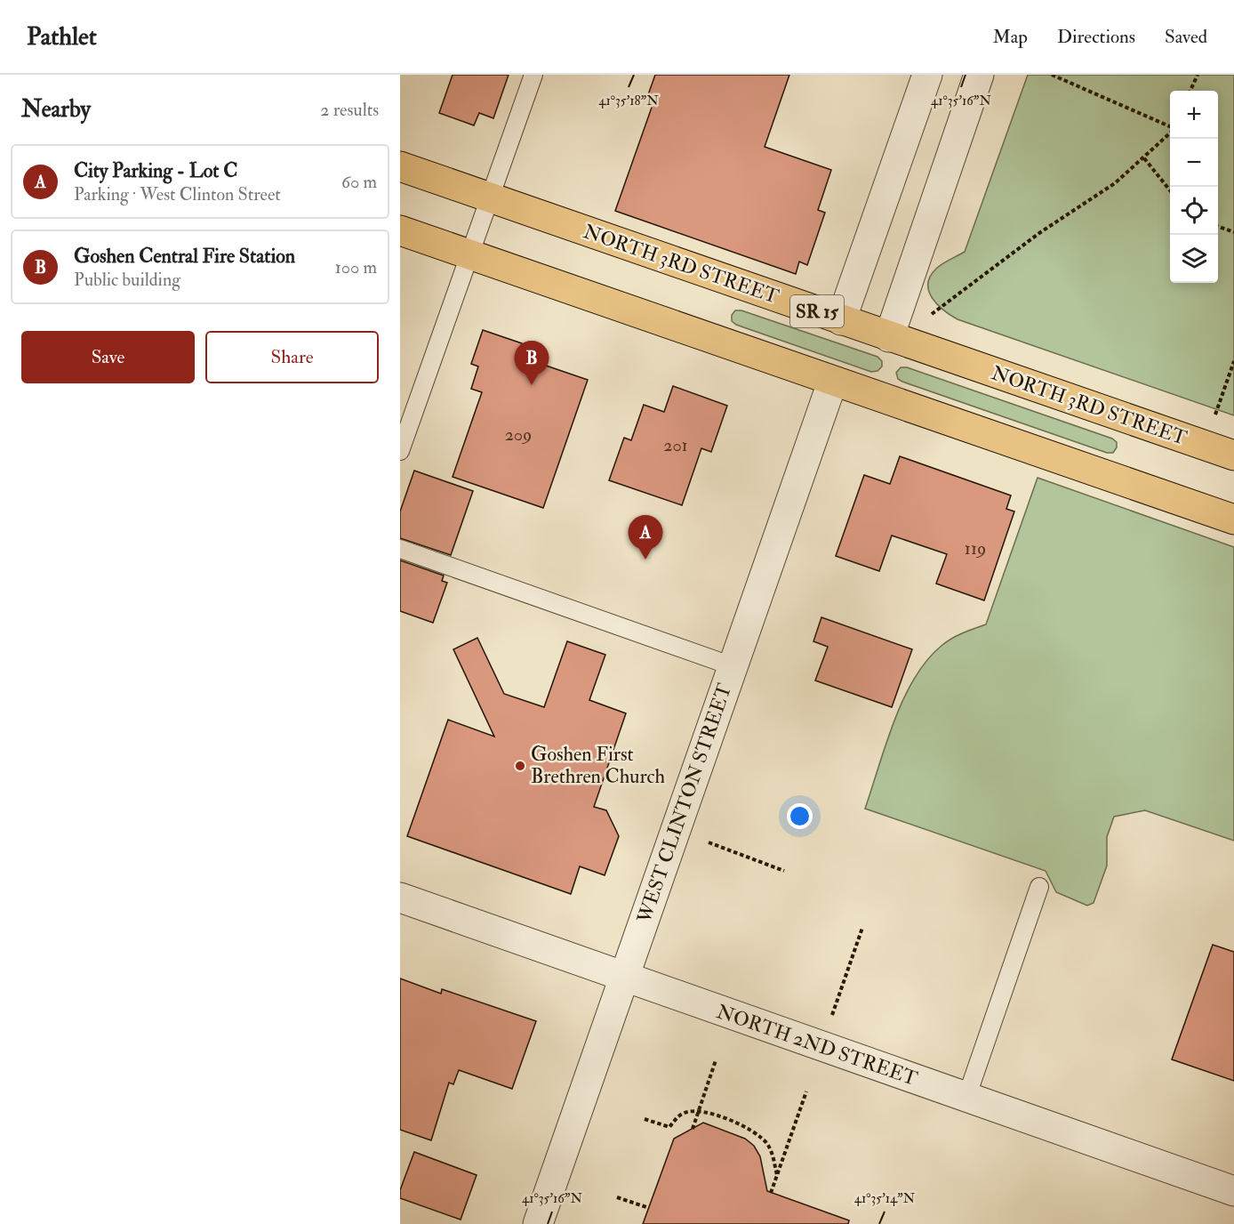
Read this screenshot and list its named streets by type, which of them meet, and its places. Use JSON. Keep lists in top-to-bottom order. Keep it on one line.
{"streets":{"main road":["NORTH 3RD STREET","SR 15"],"street":["WEST CLINTON STREET","NORTH 2ND STREET"]},"crossings":[["WEST CLINTON STREET","NORTH 2ND STREET"]],"places":["Goshen First Brethren Church"],"house_numbers":["209","201","119"],"page":{"header":"Pathlet","nav":["Map","Directions","Saved"],"heading":["Nearby","2 results"],"map_buttons":["+","−"],"list":[{"mark":"A","name":"City Parking - Lot C","note":"Parking · West Clinton Street","value":"60 m"},{"mark":"B","name":"Goshen Central Fire Station","note":"Public building","value":"100 m"}],"buttons":["Save","Share"],"pins":["B","A"]},"coordinates":["41°35'18\"N","41°35'16\"N","41°35'14\"N"]}
